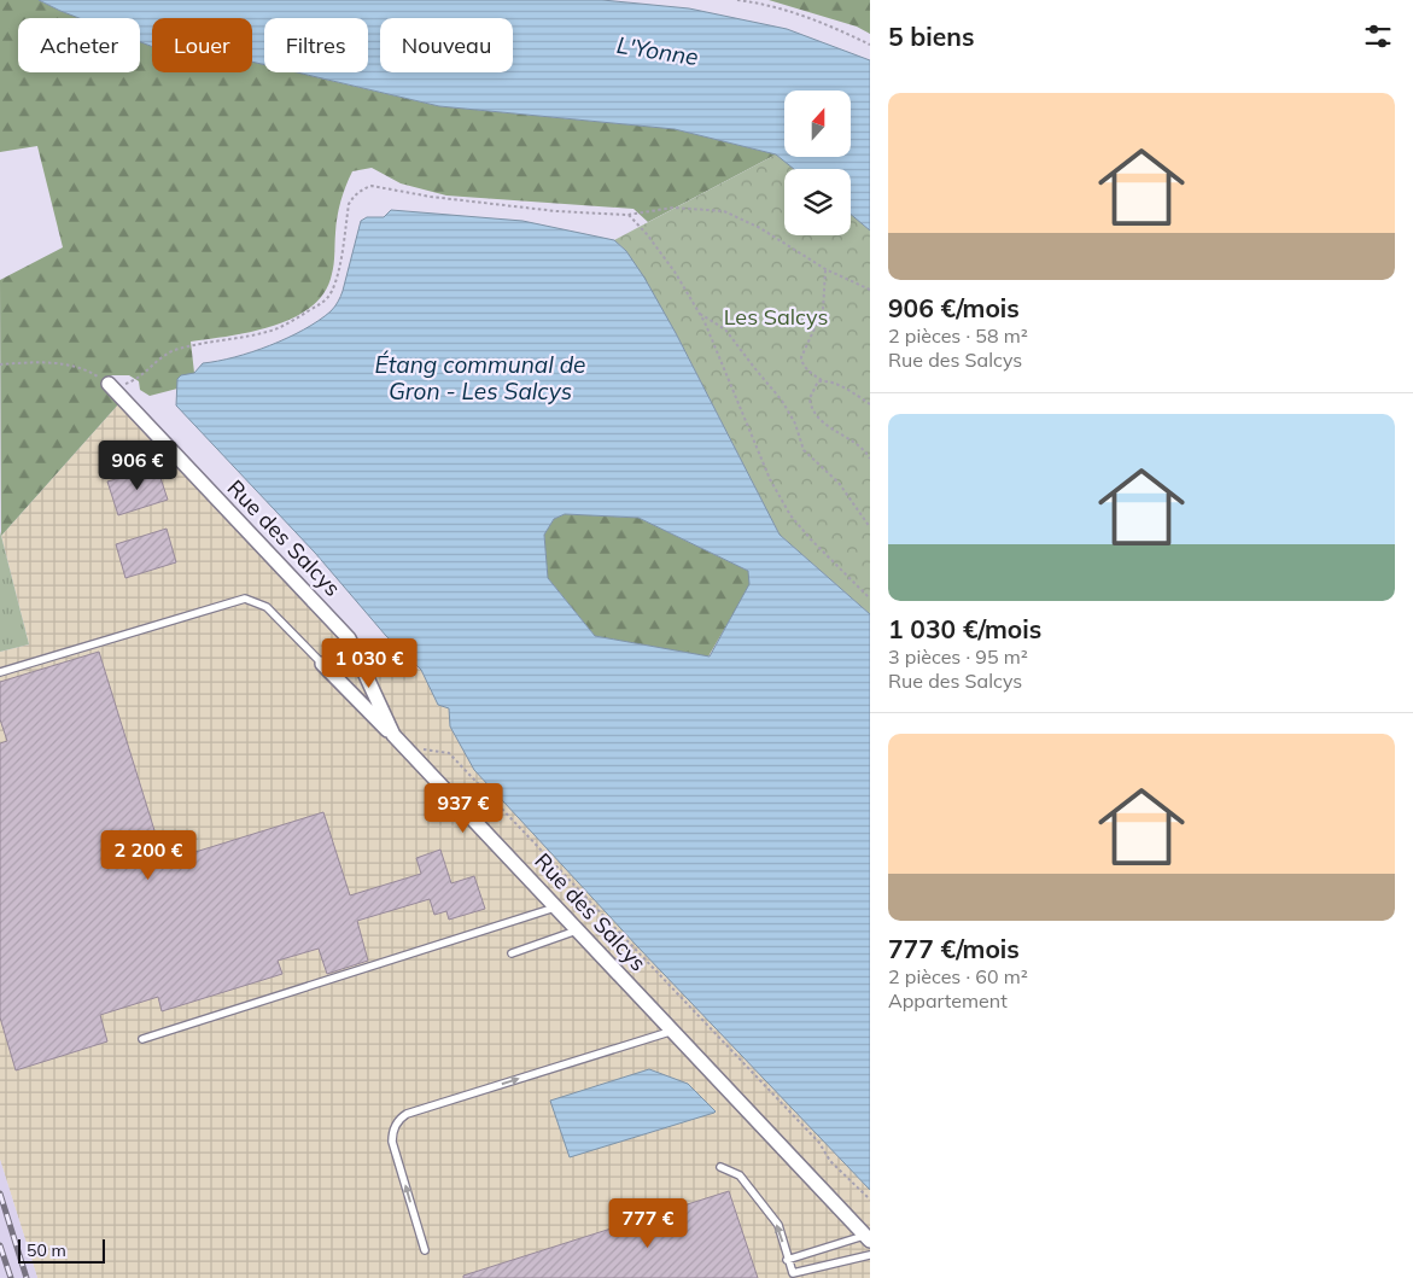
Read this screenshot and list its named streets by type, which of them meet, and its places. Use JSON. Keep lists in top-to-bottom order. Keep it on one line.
{"streets":{"street":["Rue des Salcys"]},"water":["L'Yonne","Étang communal de Gron - Les Salcys"],"parks":["Les Salcys"],"scale_bar":"50 m","north":"top","page":{"heading":"5 biens","chip":["Acheter","Louer","Filtres","Nouveau"],"list":[{"name":"906 €/mois","note":"2 pièces · 58 m² · Rue des Salcys"},{"name":"1 030 €/mois","note":"3 pièces · 95 m² · Rue des Salcys"},{"name":"777 €/mois","note":"2 pièces · 60 m² · Appartement"}],"price":["906 €","1 030 €","937 €","2 200 €","777 €"],"scale":"50 m"}}
